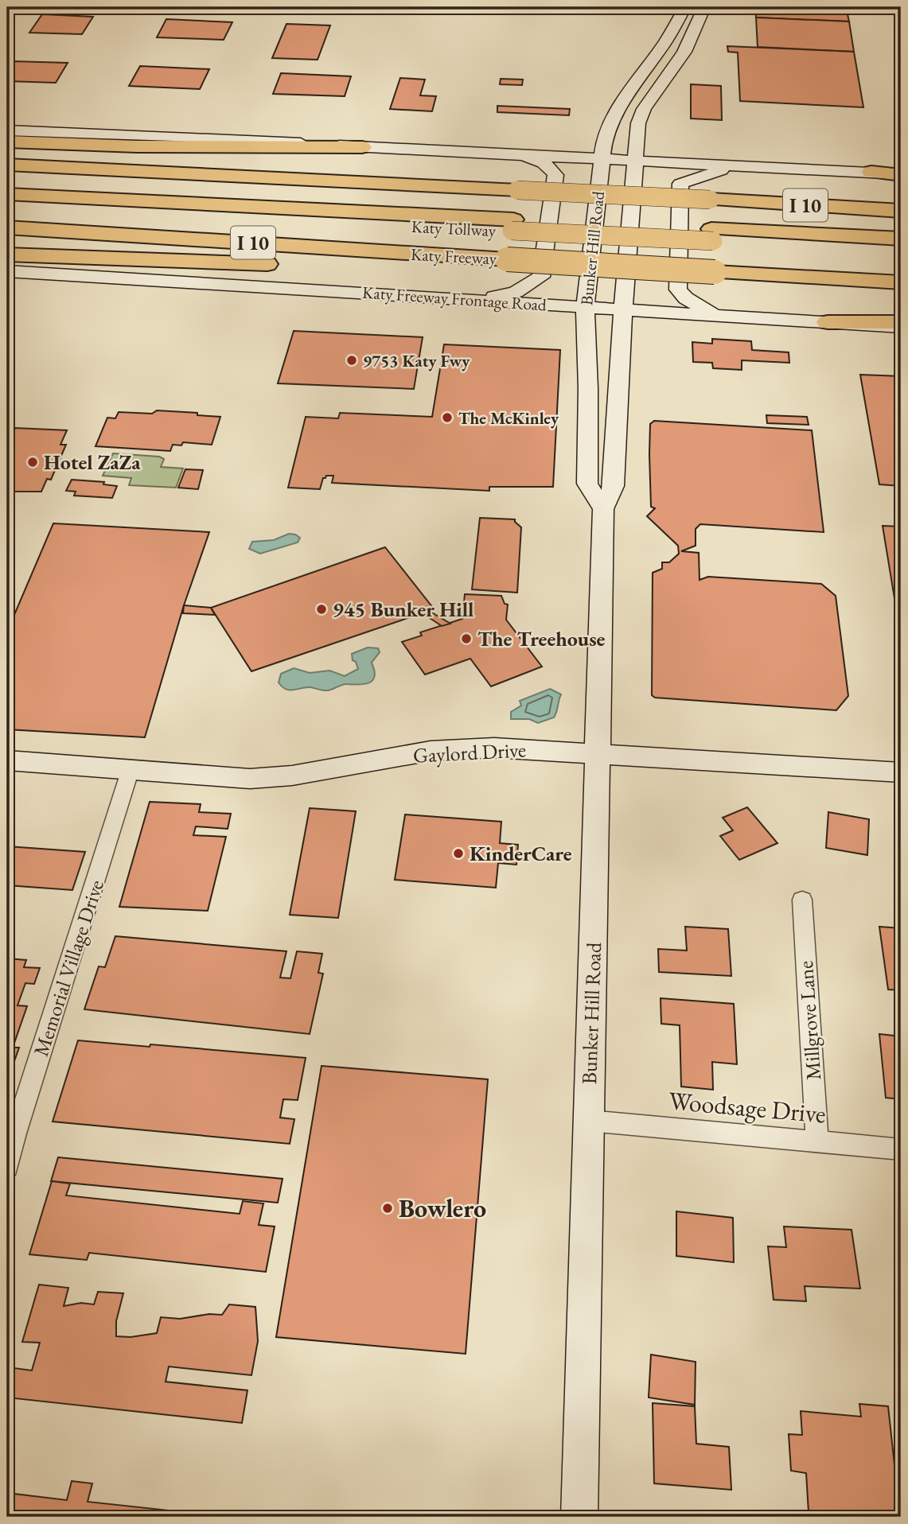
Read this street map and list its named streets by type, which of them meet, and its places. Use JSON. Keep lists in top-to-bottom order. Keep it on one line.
{"streets":{"highway":["I 10","Katy Tollway","Katy Freeway"],"street":["Bunker Hill Road","Katy Freeway Frontage Road","Gaylord Drive","Memorial Village Drive","Millgrove Lane","Woodsage Drive"]},"crossings":[["Bunker Hill Road","Katy Freeway Frontage Road"],["Bunker Hill Road","Gaylord Drive"],["Bunker Hill Road","Woodsage Drive"],["Gaylord Drive","Memorial Village Drive"],["Millgrove Lane","Woodsage Drive"]],"places":["9753 Katy Fwy","The McKinley","Hotel ZaZa","945 Bunker Hill","The Treehouse","KinderCare","Bowlero"]}
